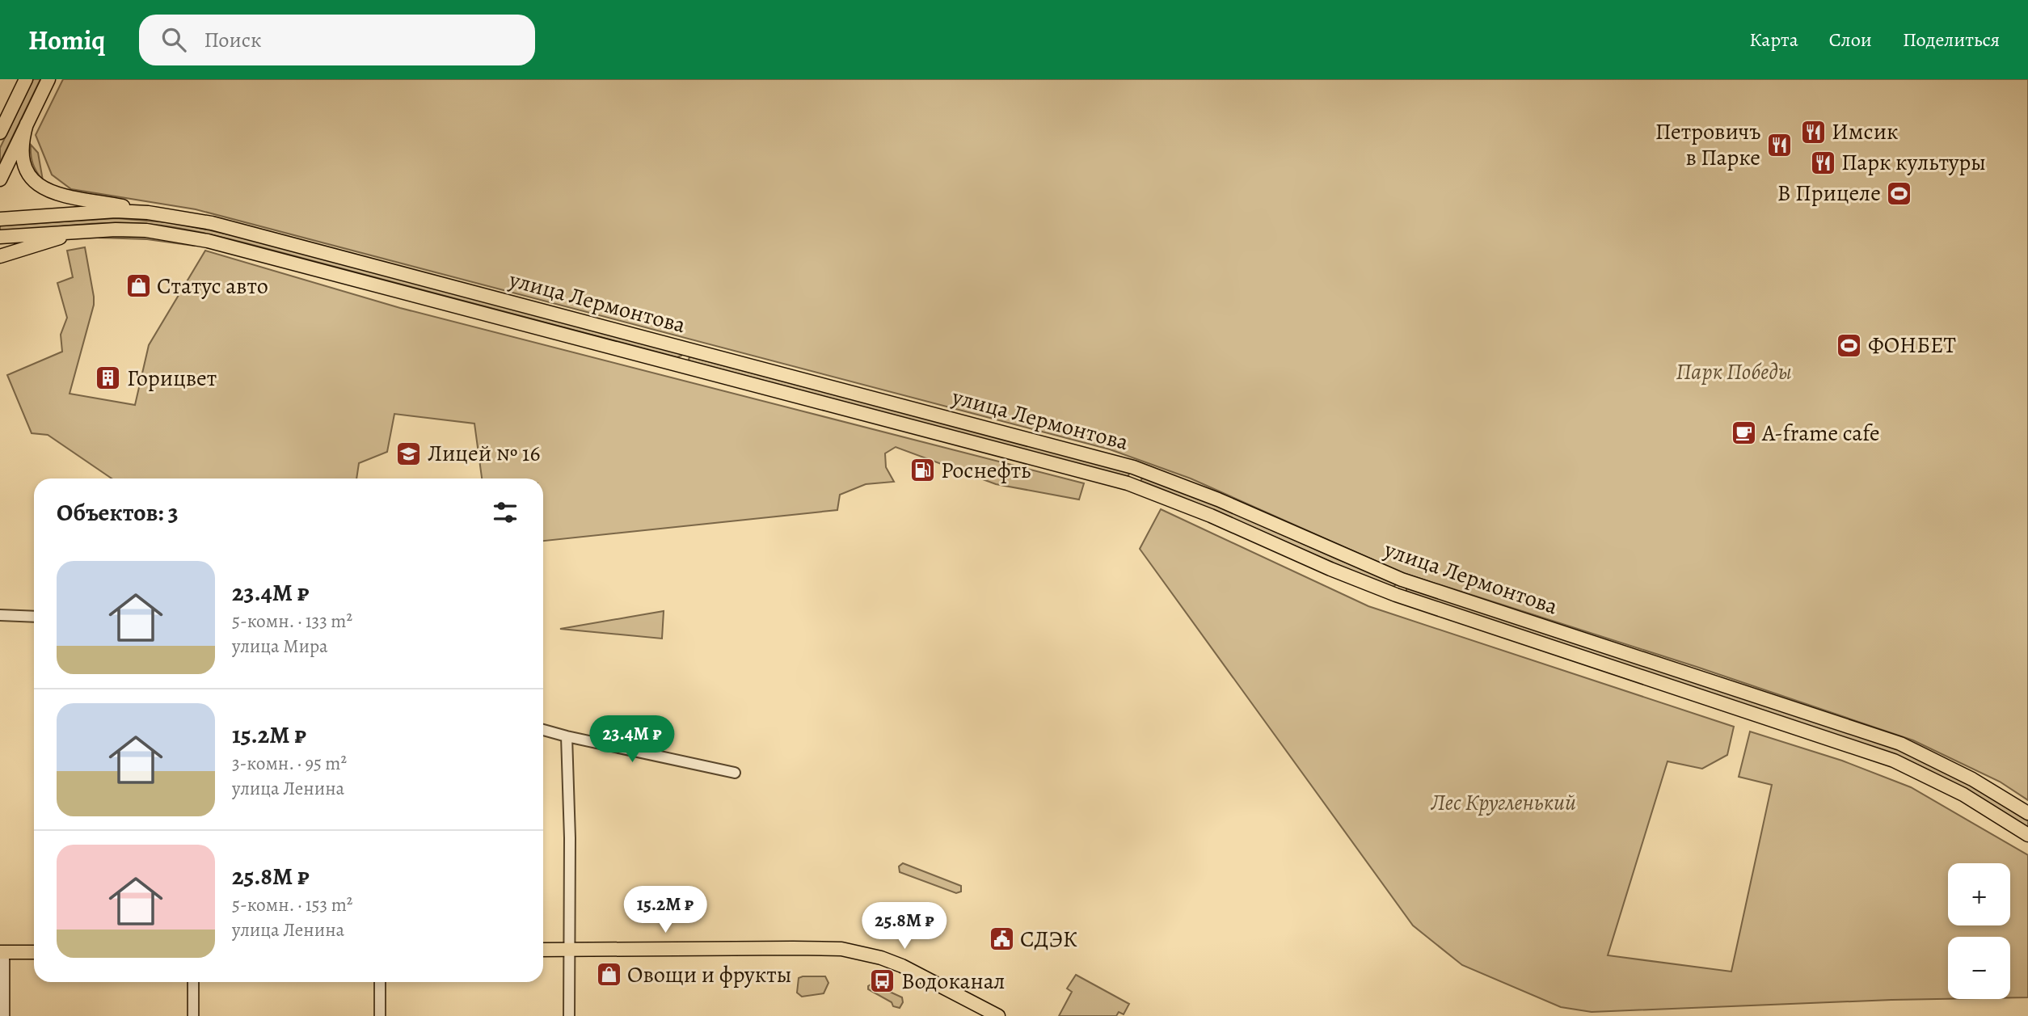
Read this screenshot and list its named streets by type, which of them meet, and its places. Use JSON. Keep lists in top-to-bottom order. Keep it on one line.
{"streets":{"main road":["улица Лермонтова"]},"parks":["Парк Победы","Лес Кругленький"],"places":{"restaurant":["Имсик","Петровичъ в Парке","Парк культуры"],"sports":["В Прицеле","ФОНБЕТ"],"shop":["Статус авто","Овощи и фрукты"],"building":["Горицвет"],"cafe":["A-frame cafe"],"school or university":["Лицей № 16"],"fuel station":["Роснефть"],"public building":["СДЭК"],"bus stop":["Водоканал"]},"page":{"header":"Homiq","search":"Поиск","nav":["Карта","Слои","Поделиться"],"heading":"Объектов: 3","list":[{"name":"23.4M ₽","note":"5-комн. · 133 m² · улица Мира"},{"name":"15.2M ₽","note":"3-комн. · 95 m² · улица Ленина"},{"name":"25.8M ₽","note":"5-комн. · 153 m² · улица Ленина"}],"price":["23.4M ₽","15.2M ₽","25.8M ₽"],"map_buttons":["+","−"]}}
